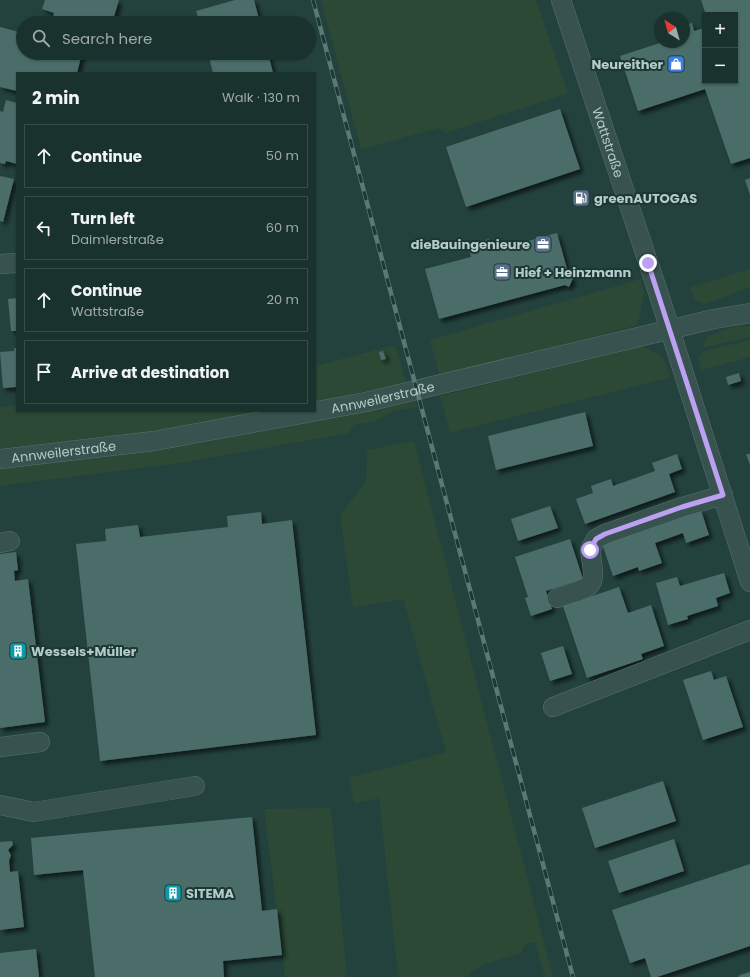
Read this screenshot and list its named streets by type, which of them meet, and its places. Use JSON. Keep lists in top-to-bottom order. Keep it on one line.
{"streets":{"street":["Wattstraße","Annweilerstraße"]},"crossings":[["Wattstraße","Annweilerstraße"]],"places":{"shop":["Neureither"],"fuel station":["greenAUTOGAS"],"office":["dieBauingenieure","Hief + Heinzmann"],"building":["Wessels+Müller","SITEMA"]},"north":"top left","page":{"map_buttons":["+","−"],"search":"Search here","heading":["2 min","Walk · 130 m"],"list":[["Continue","50 m"],["Turn left","Daimlerstraße","60 m"],["Continue","Wattstraße","20 m"],"Arrive at destination"]}}
